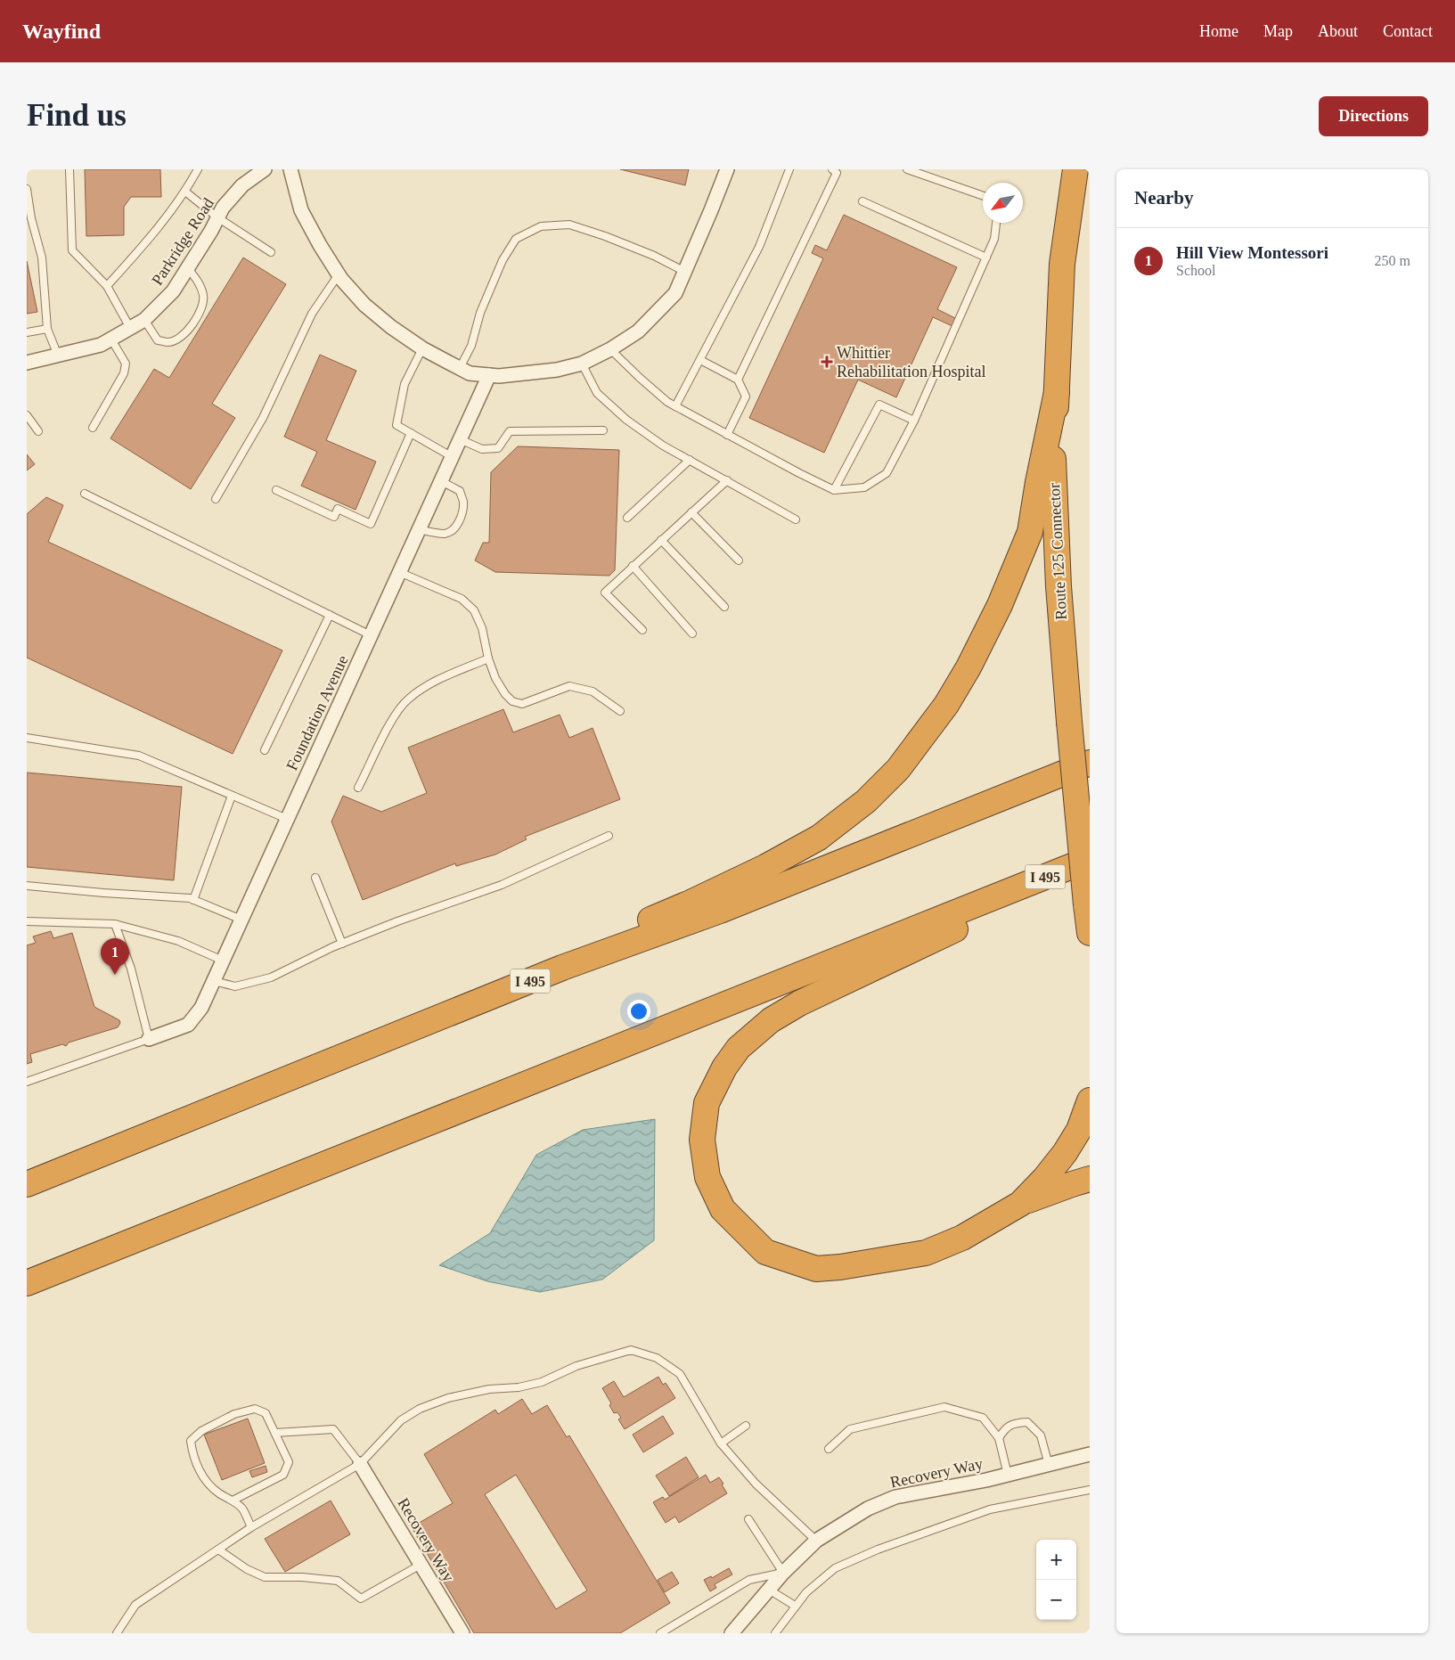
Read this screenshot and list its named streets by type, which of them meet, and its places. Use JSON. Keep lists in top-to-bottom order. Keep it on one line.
{"streets":{"highway":["Route 125 Connector","I 495"],"street":["Parkridge Road","Foundation Avenue","Recovery Way"]},"places":{"health":["Whittier Rehabilitation Hospital"]},"north":"bottom left","page":{"header":"Wayfind","nav":["Home","Map","About","Contact"],"buttons":"Directions","title":"Find us","heading":"Nearby","list":[{"mark":"1","name":"Hill View Montessori","note":"School","value":"250 m"}],"pins":"1","map_buttons":["+","−"]}}
